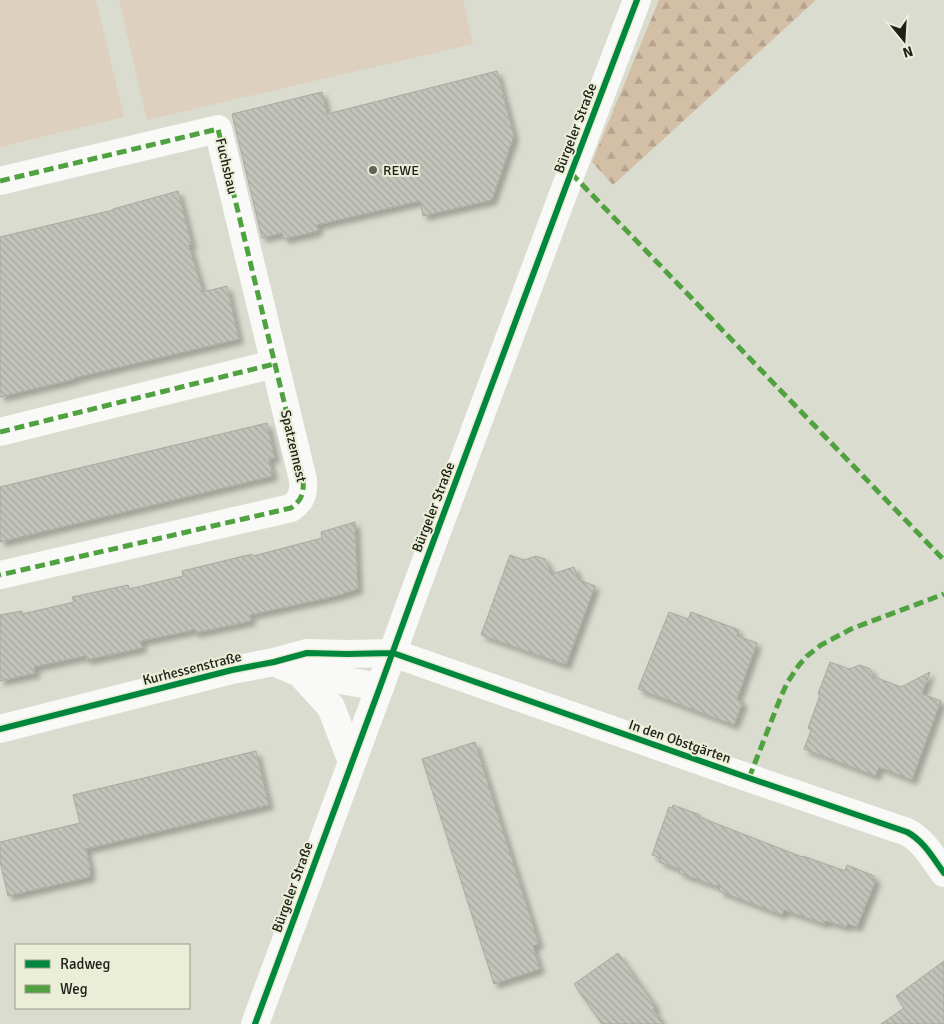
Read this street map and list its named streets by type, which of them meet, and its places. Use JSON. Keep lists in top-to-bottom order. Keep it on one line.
{"streets":{"street":["Bürgeler Straße","Fuchsbau","Spatzennest","Kurhessenstraße","In den Obstgärten"]},"crossings":[["Bürgeler Straße","Kurhessenstraße"],["Bürgeler Straße","In den Obstgärten"],["Fuchsbau","Spatzennest"],["Kurhessenstraße","In den Obstgärten"]],"places":["REWE"],"legend":["Radweg","Weg"],"north":"bottom"}
